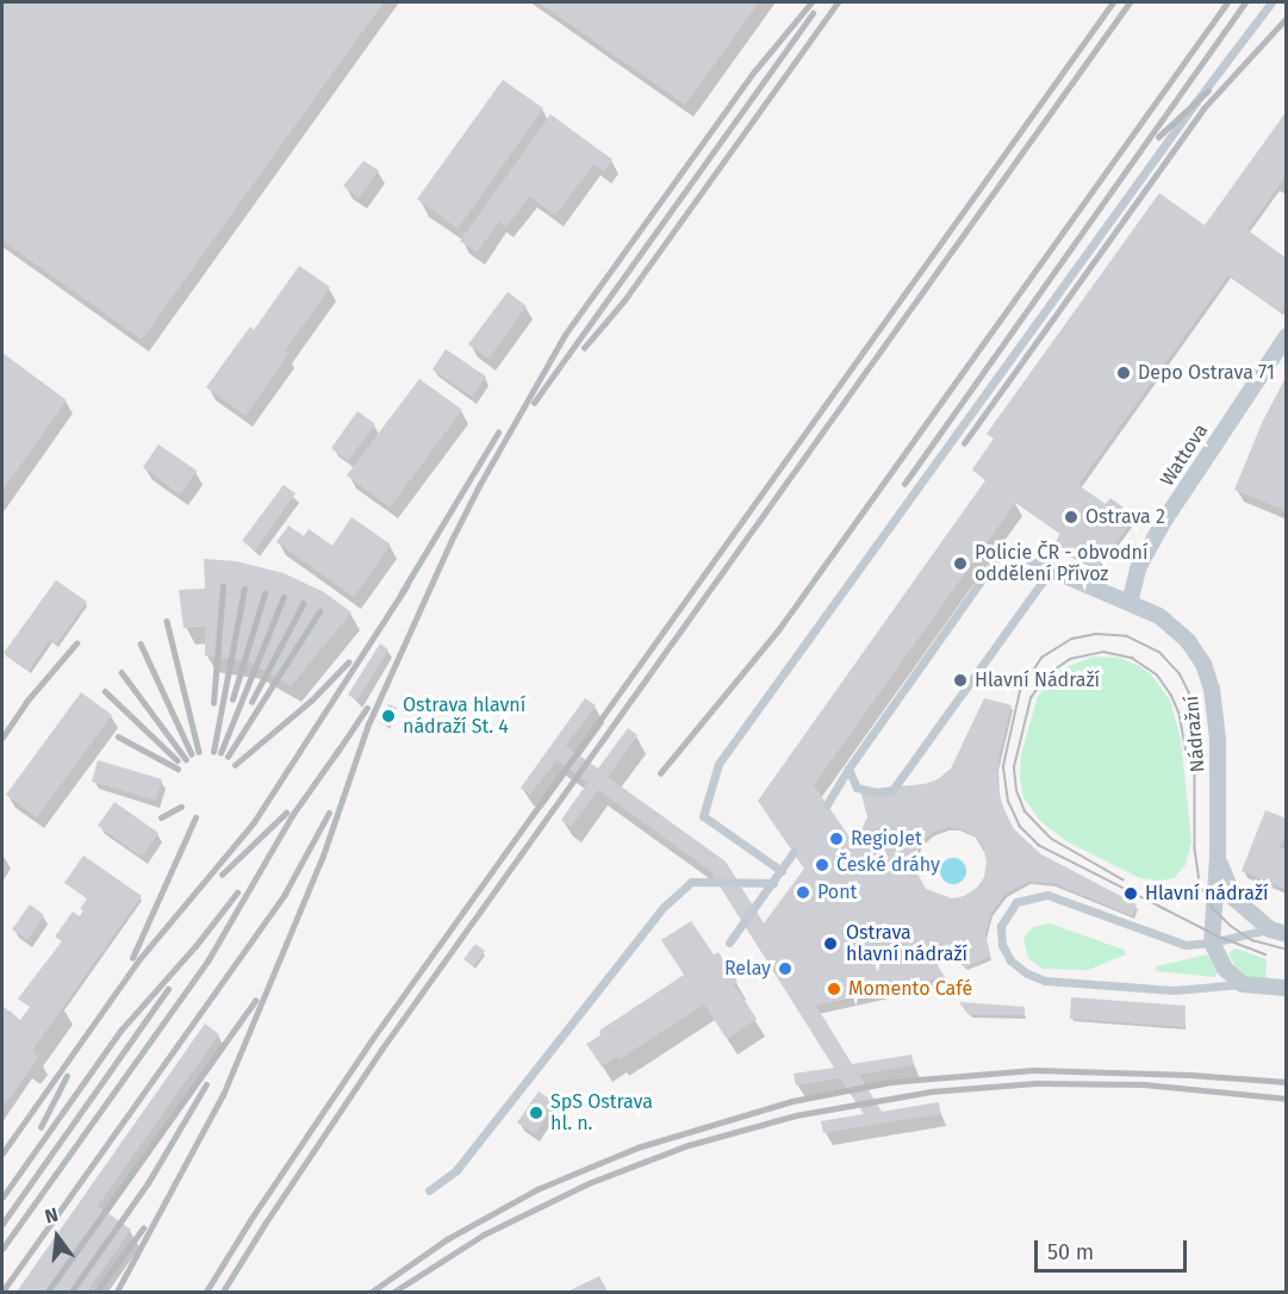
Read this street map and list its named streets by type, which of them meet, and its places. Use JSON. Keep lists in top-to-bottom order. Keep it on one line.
{"streets":{"street":["Wattova","Nádražní"]},"crossings":[["Wattova","Nádražní"]],"places":["Depo Ostrava 71","Ostrava 2","Policie ČR - obvodní oddělení Přívoz","Hlavní Nádraží","Ostrava hlavní nádraží St. 4","RegioJet","České dráhy","Pont","Hlavní nádraží","Ostrava hlavní nádraží","Relay","Momento Café","SpS Ostrava hl. n."],"scale_bar":"50 m","north":"top"}
